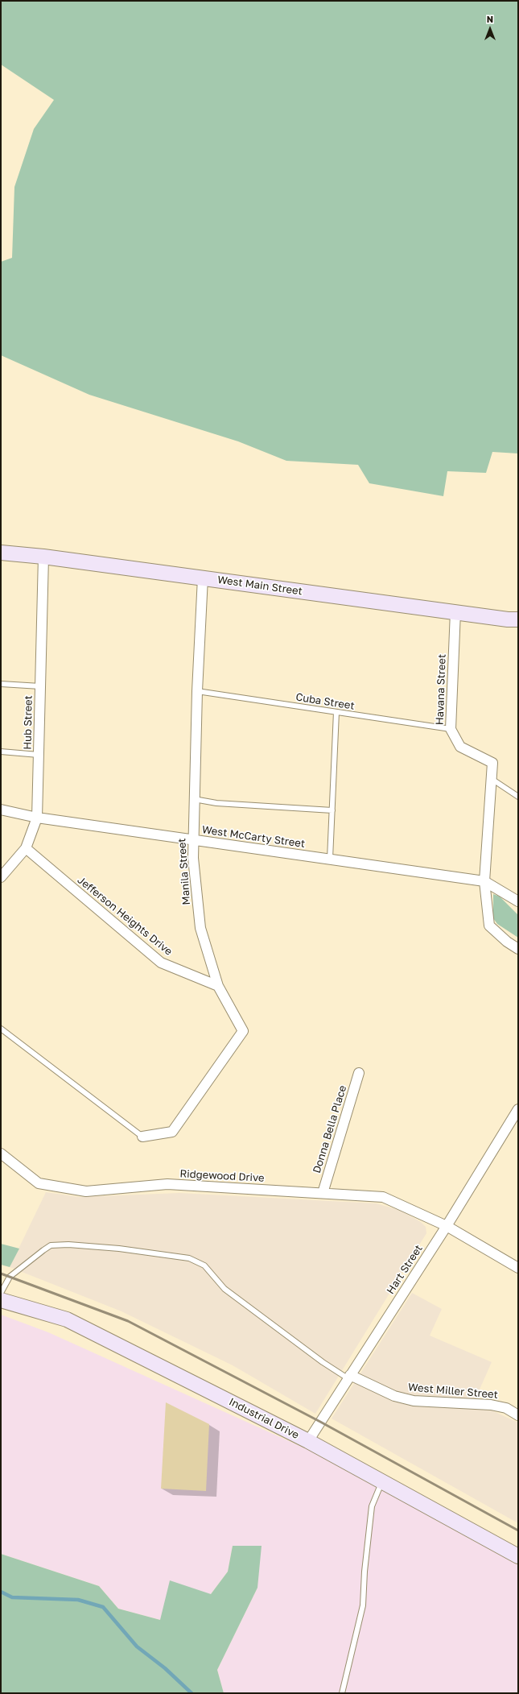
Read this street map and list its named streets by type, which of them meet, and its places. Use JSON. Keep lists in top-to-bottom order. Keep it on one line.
{"streets":{"main road":["West Main Street","Industrial Drive"],"street":["Havana Street","Hub Street","West McCarty Street","Manila Street","Jefferson Heights Drive","Donna Bella Place","Ridgewood Drive","Hart Street","West Miller Street"],"lane":["Cuba Street"]},"crossings":[["West Main Street","Havana Street"],["West Main Street","Hub Street"],["West Main Street","Manila Street"],["Havana Street","Cuba Street"],["Havana Street","West McCarty Street"],["Cuba Street","Manila Street"],["Hub Street","West McCarty Street"],["Hub Street","Jefferson Heights Drive"],["West McCarty Street","Manila Street"],["Manila Street","Jefferson Heights Drive"],["Donna Bella Place","Ridgewood Drive"],["Ridgewood Drive","Hart Street"],["Hart Street","West Miller Street"],["Hart Street","Industrial Drive"]],"north":"top"}
